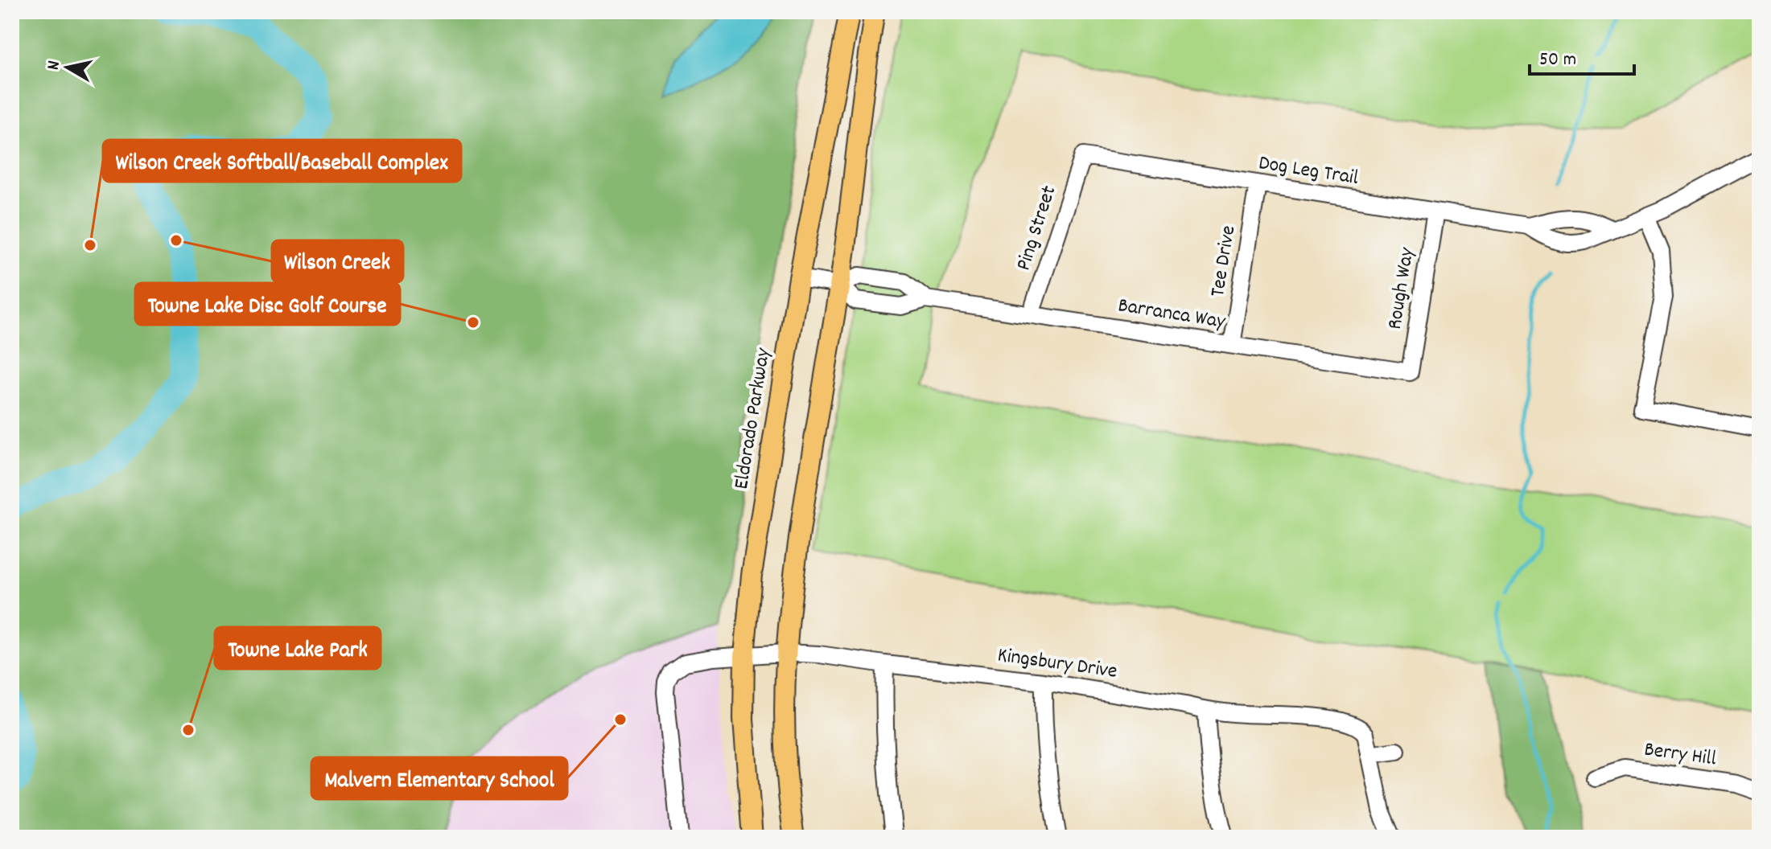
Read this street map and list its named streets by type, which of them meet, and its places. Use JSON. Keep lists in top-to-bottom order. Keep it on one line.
{"streets":{"main road":["Eldorado Parkway"],"street":["Dog Leg Trail","Ping Street","Tee Drive","Rough Way","Barranca Way","Kingsbury Drive","Berry Hill"]},"crossings":[["Dog Leg Trail","Ping Street"],["Dog Leg Trail","Tee Drive"],["Dog Leg Trail","Rough Way"],["Ping Street","Barranca Way"],["Tee Drive","Barranca Way"],["Rough Way","Barranca Way"],["Barranca Way","Eldorado Parkway"],["Eldorado Parkway","Kingsbury Drive"]],"places":["Wilson Creek","Wilson Creek Softball/Baseball Complex","Towne Lake Disc Golf Course","Malvern Elementary School","Towne Lake Park"],"scale_bar":"50 m","north":"left"}
